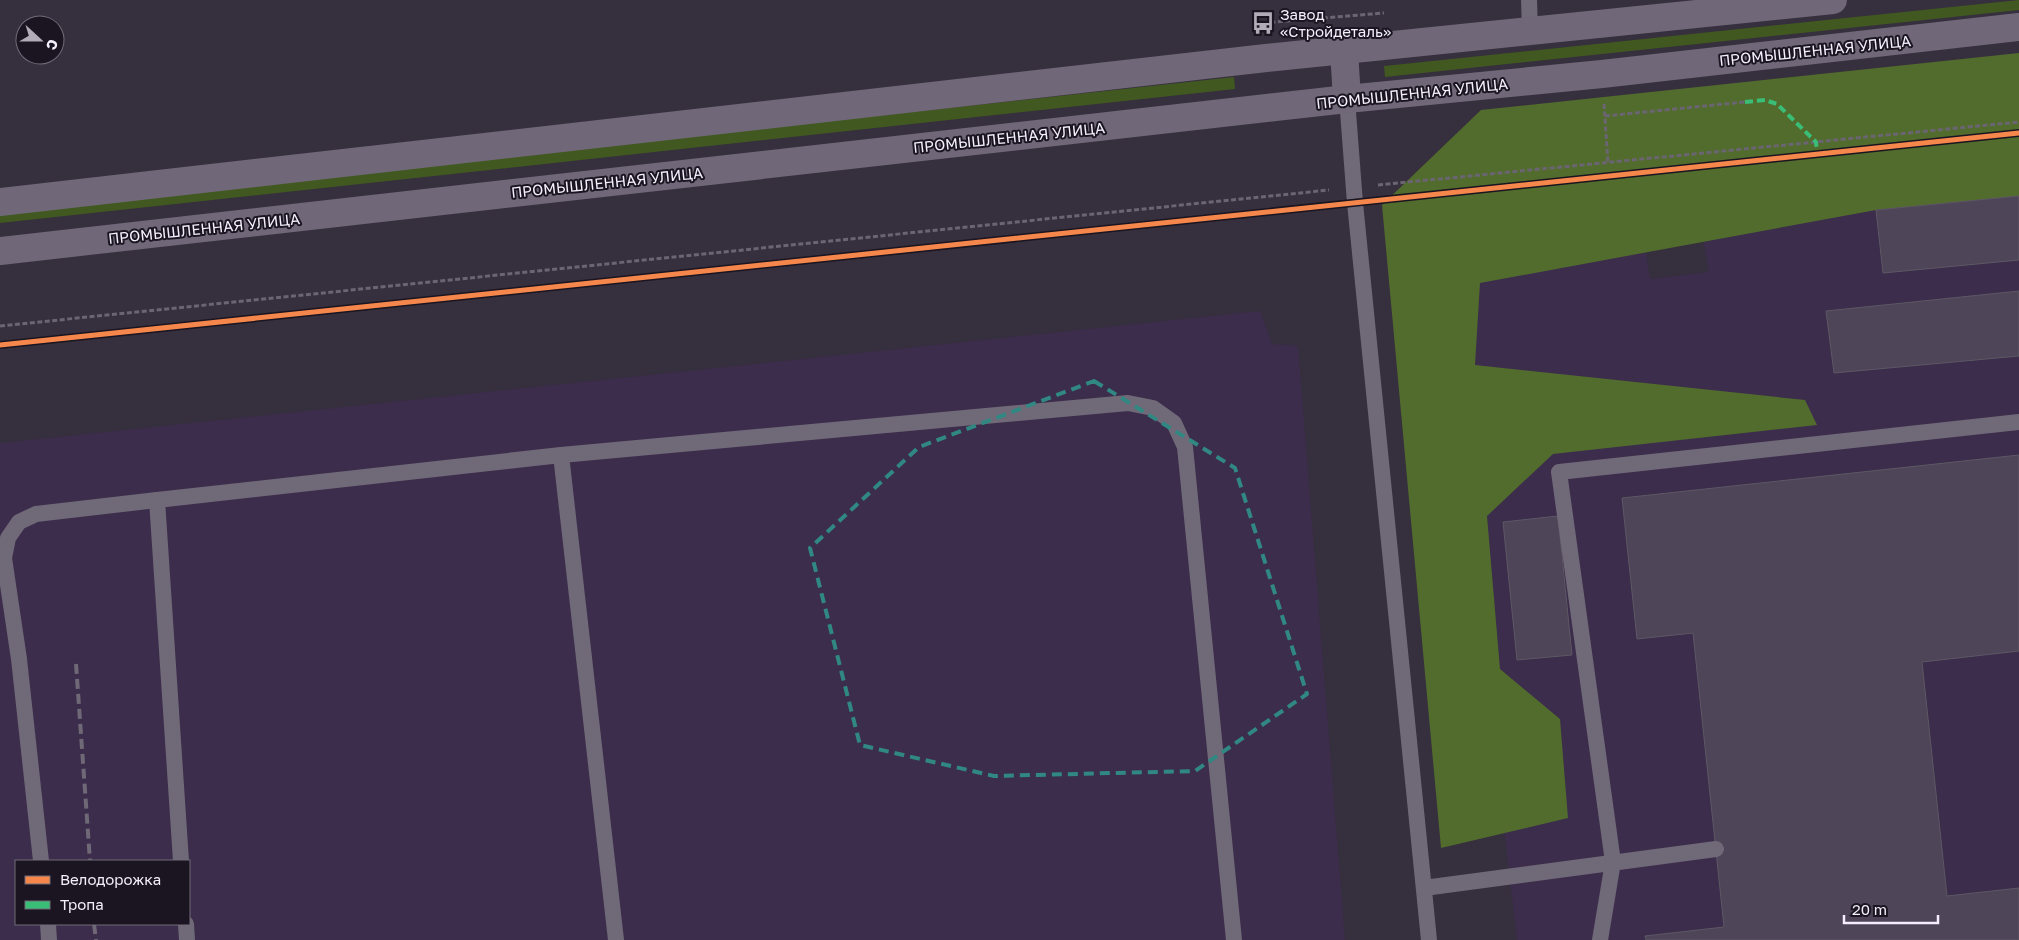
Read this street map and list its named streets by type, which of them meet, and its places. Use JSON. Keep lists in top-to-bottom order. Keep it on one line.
{"streets":{"main road":["ПРОМЫШЛЕННАЯ УЛИЦА"]},"places":{"bus stop":["Завод «Стройдеталь»"]},"legend":["Велодорожка","Тропа"],"scale_bar":"20 m","north":"right"}
